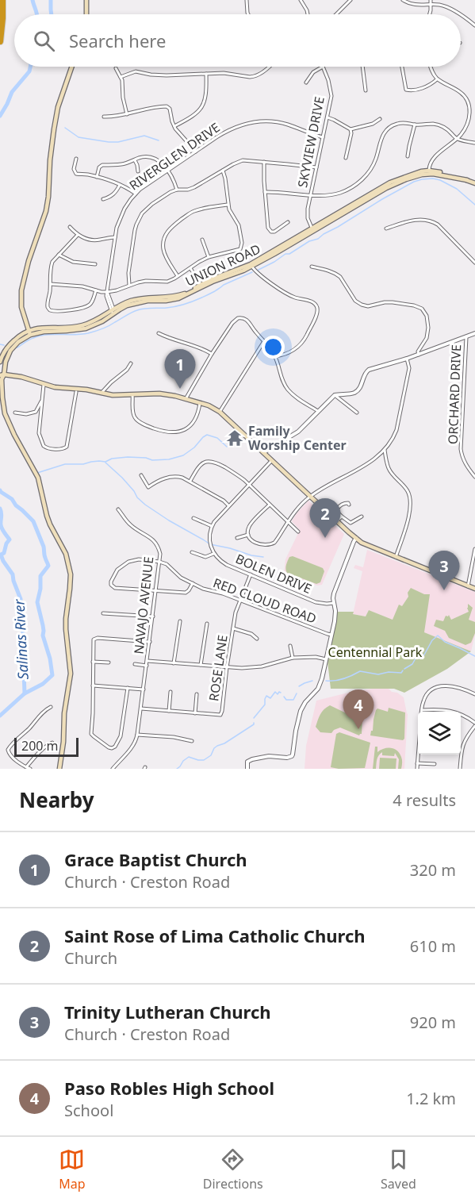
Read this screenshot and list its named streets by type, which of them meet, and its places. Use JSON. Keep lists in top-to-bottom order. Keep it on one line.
{"streets":{"main road":["UNION ROAD"],"street":["SKYVIEW DRIVE","RIVERGLEN DRIVE","ORCHARD DRIVE","BOLEN DRIVE","RED CLOUD ROAD","NAVAJO AVENUE","ROSE LANE"]},"crossings":[["SKYVIEW DRIVE","RIVERGLEN DRIVE"],["SKYVIEW DRIVE","UNION ROAD"],["RIVERGLEN DRIVE","UNION ROAD"],["BOLEN DRIVE","ROSE LANE"],["RED CLOUD ROAD","NAVAJO AVENUE"],["RED CLOUD ROAD","ROSE LANE"],["NAVAJO AVENUE","ROSE LANE"]],"water":["Salinas River"],"parks":["Centennial Park"],"places":{"temple":["Family Worship Center"]},"scale_bar":"200 m","page":{"search":"Search here","pins":["1","2","3","4"],"scale":"200 m","heading":["Nearby","4 results"],"list":[{"mark":"1","name":"Grace Baptist Church","note":"Church · Creston Road","value":"320 m"},{"mark":"2","name":"Saint Rose of Lima Catholic Church","note":"Church","value":"610 m"},{"mark":"3","name":"Trinity Lutheran Church","note":"Church · Creston Road","value":"920 m"},{"mark":"4","name":"Paso Robles High School","note":"School","value":"1.2 km"}],"nav":["Map","Directions","Saved"]}}
